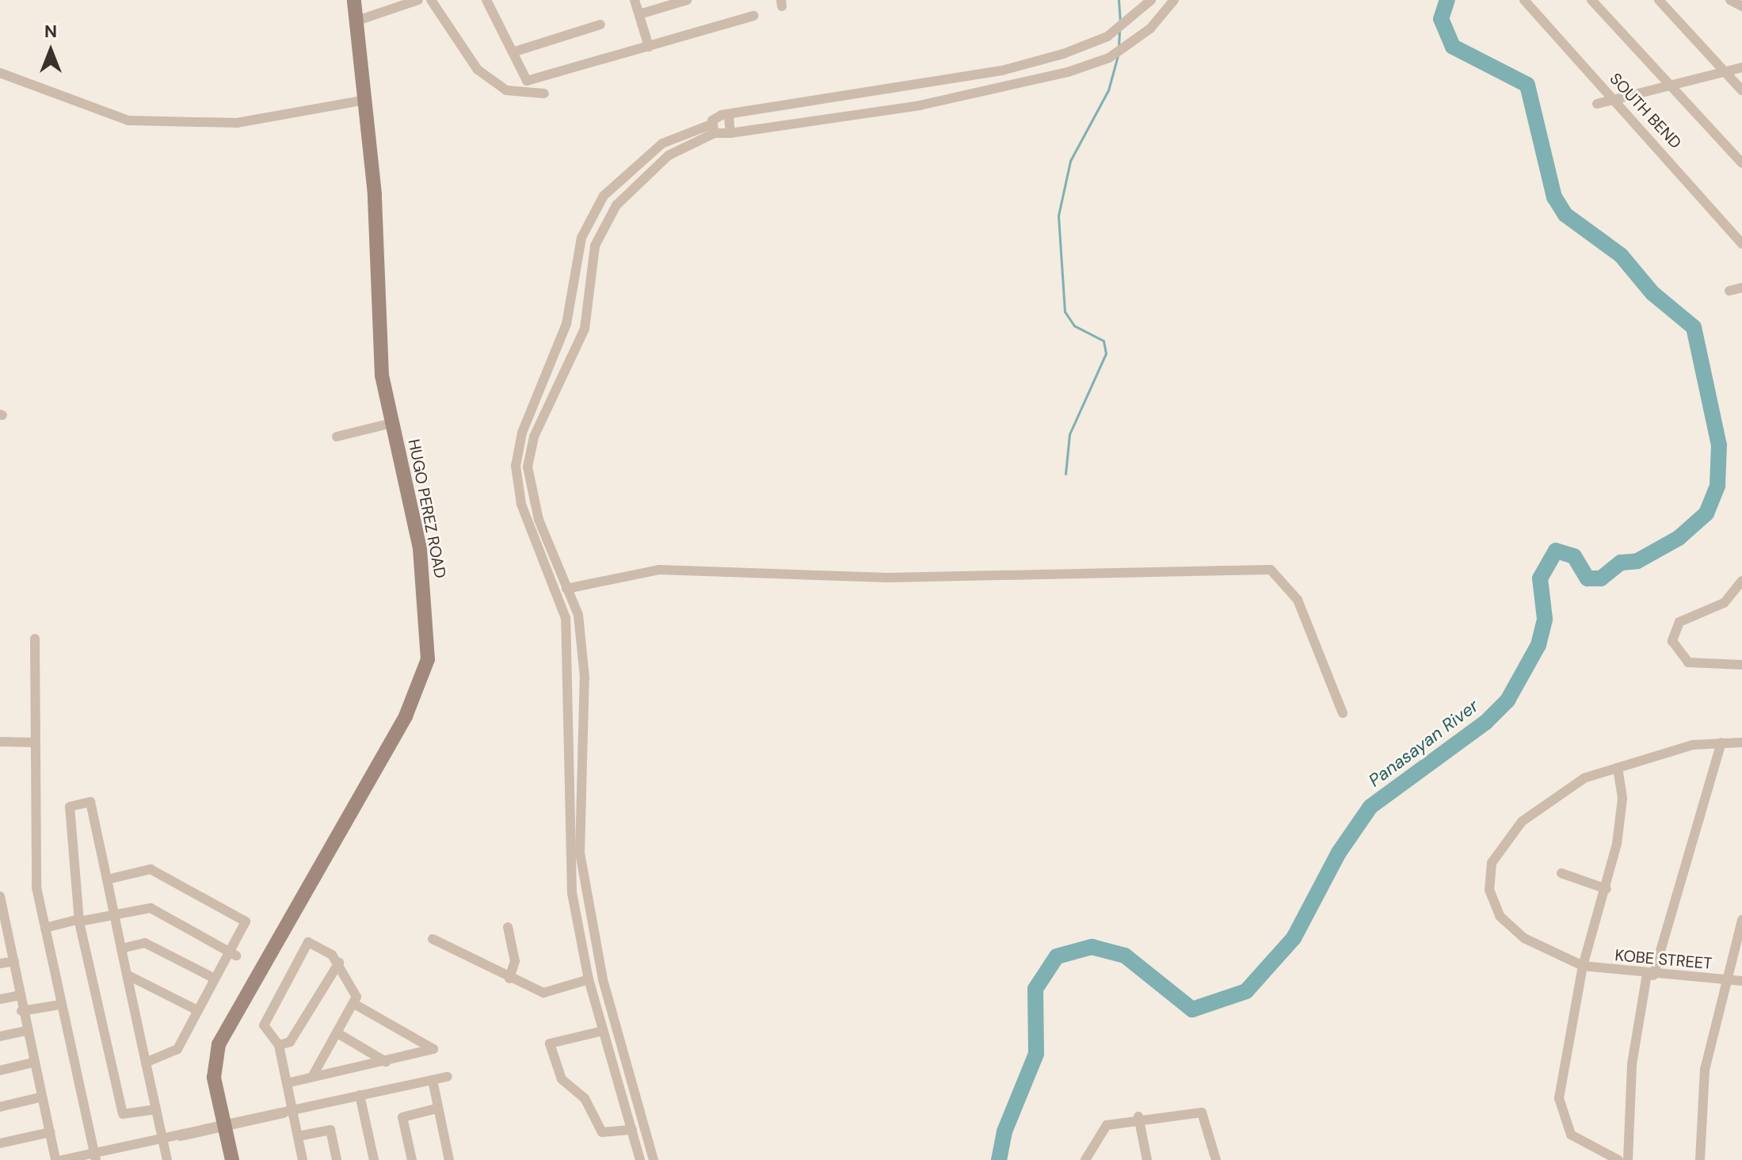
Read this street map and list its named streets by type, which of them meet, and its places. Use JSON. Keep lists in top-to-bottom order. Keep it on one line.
{"streets":{"street":["SOUTH BEND","HUGO PEREZ ROAD","KOBE STREET"]},"water":["Panasayan River"],"north":"top"}
